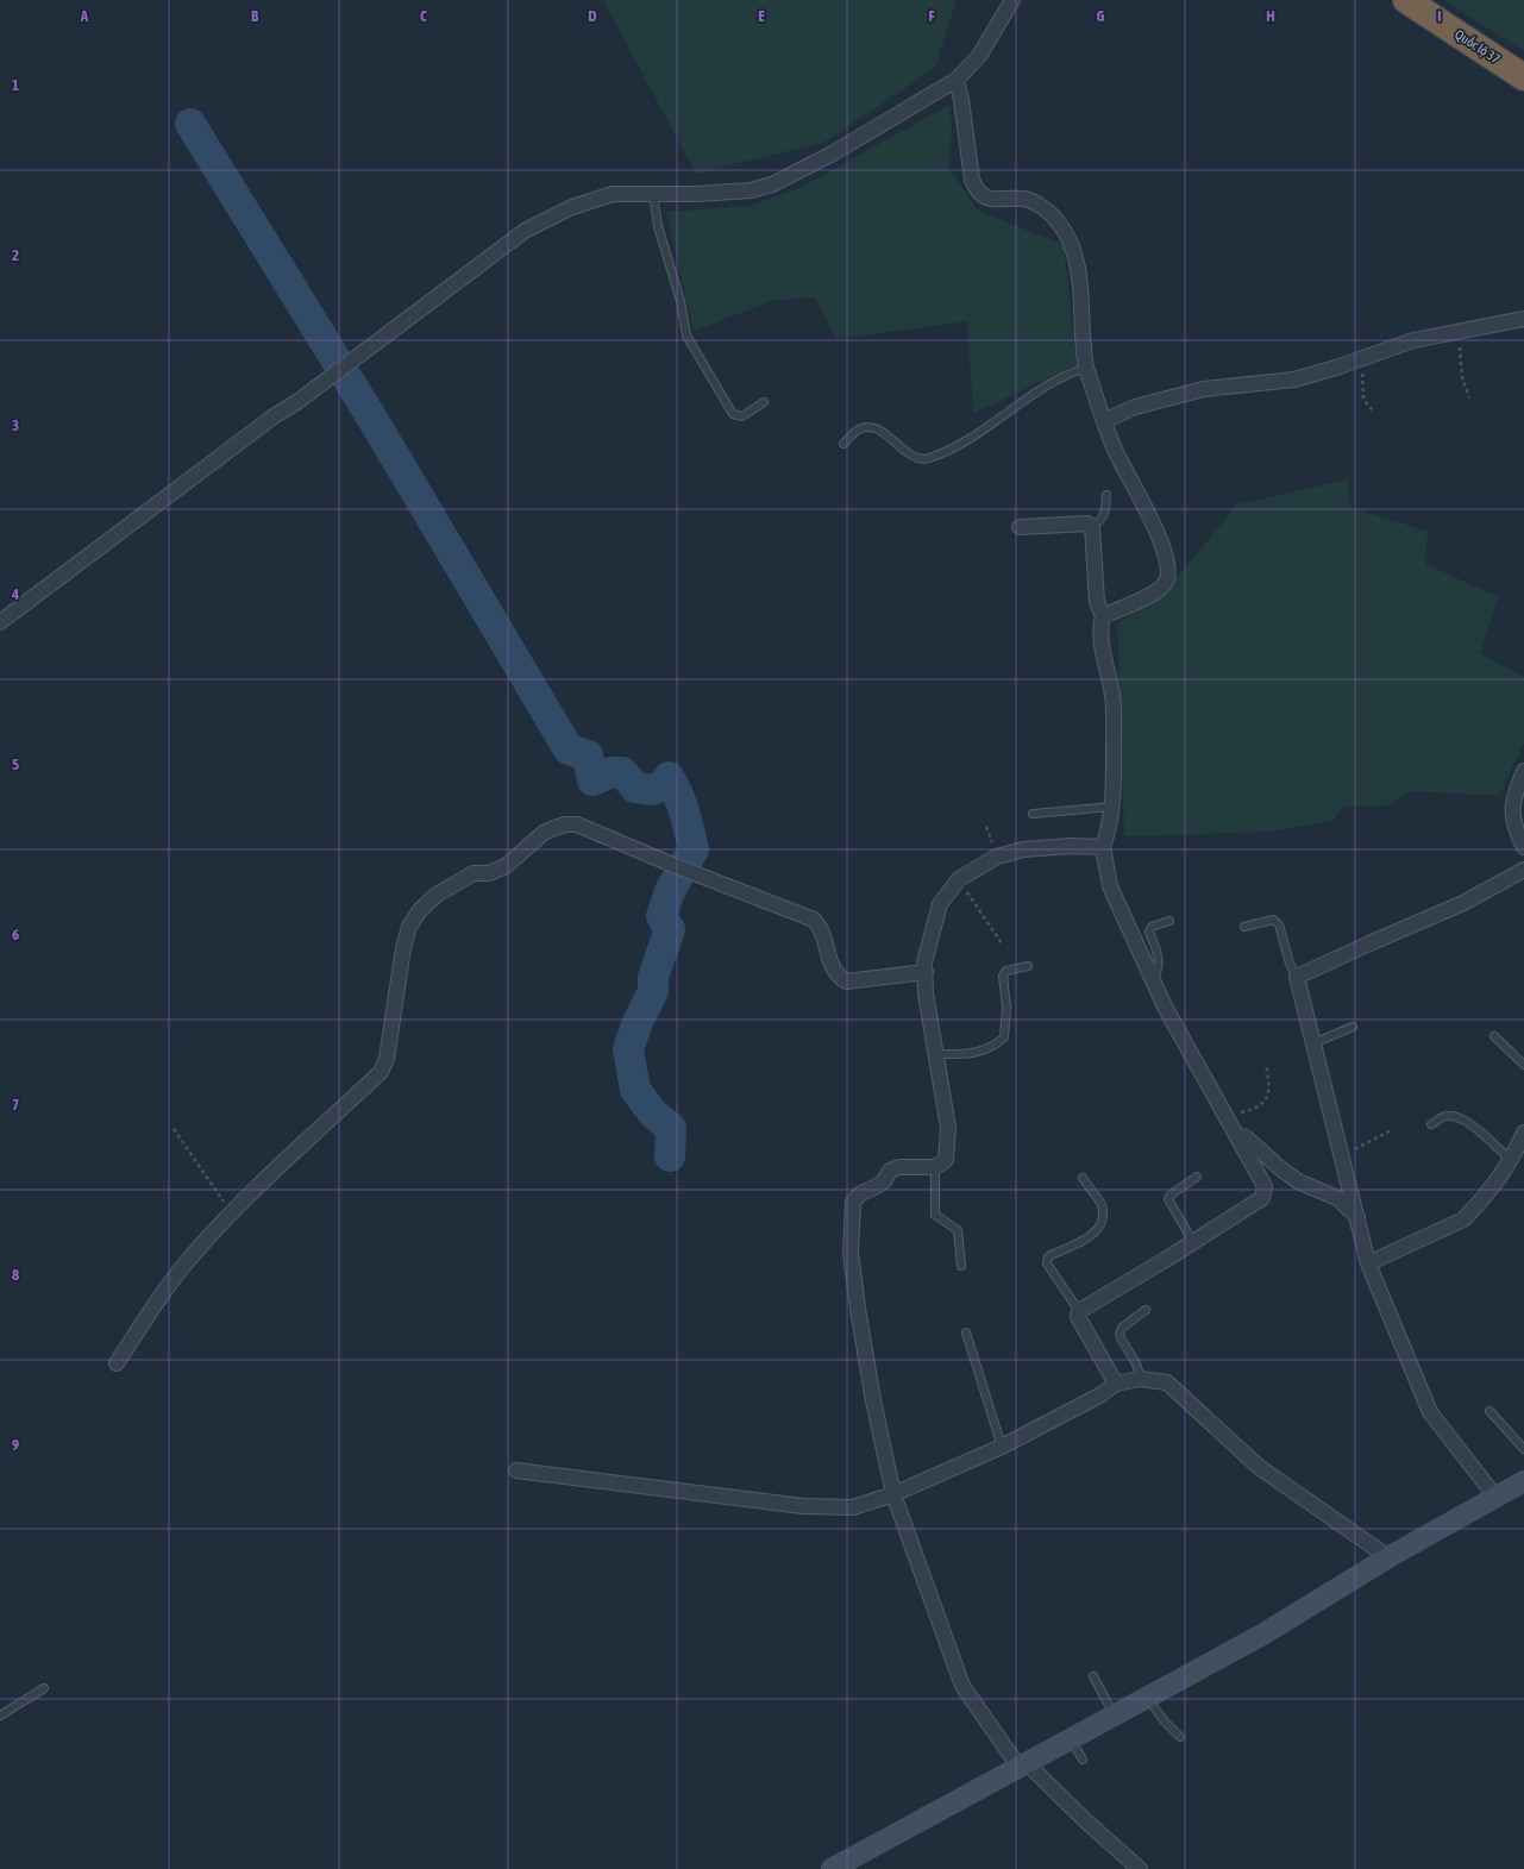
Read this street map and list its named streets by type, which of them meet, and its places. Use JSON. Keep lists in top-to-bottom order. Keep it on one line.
{"streets":{"highway":["Quốc lộ 37"]},"grid":{"columns":["A","B","C","D","E","F","G","H","I"],"rows":["1","2","3","4","5","6","7","8","9"]}}
